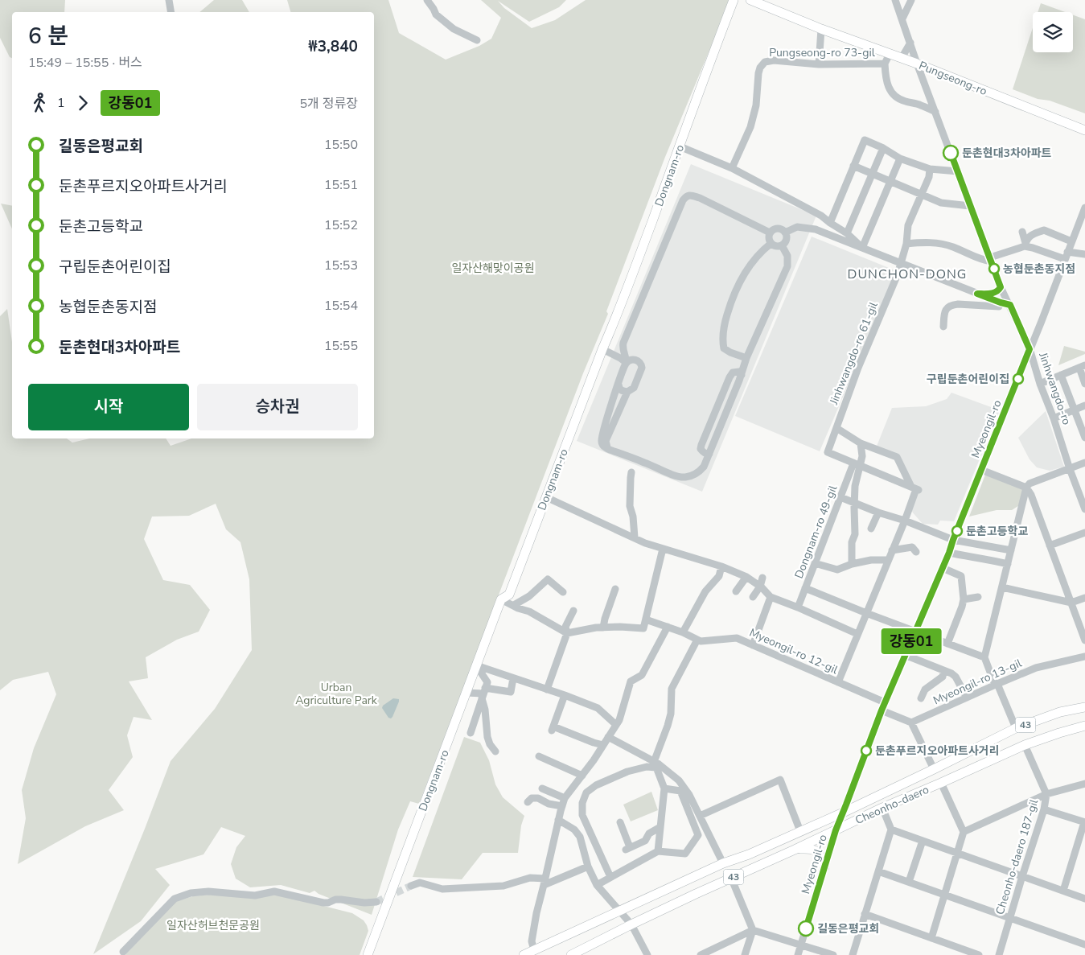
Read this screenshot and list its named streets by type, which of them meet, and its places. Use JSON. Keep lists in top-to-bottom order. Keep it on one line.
{"streets":{"main road":["Pungseong-ro","Dongnam-ro","43","Cheonho-daero"],"street":["Pungseong-ro 73-gil","Jinhwangdo-ro 61-gil","Jinhwangdo-ro","Myeongil-ro","Dongnam-ro 49-gil","Myeongil-ro 12-gil","Myeongil-ro 13-gil","Cheonho-daero 187-gil"]},"crossings":[["Pungseong-ro 73-gil","Pungseong-ro"],["Pungseong-ro","Jinhwangdo-ro"],["Jinhwangdo-ro 61-gil","Dongnam-ro 49-gil"],["Jinhwangdo-ro","Myeongil-ro"],["Myeongil-ro","Myeongil-ro 12-gil"],["Myeongil-ro","Cheonho-daero"],["Cheonho-daero","Cheonho-daero 187-gil"]],"districts":["DUNCHON-DONG"],"parks":["일자산해맞이공원","Urban Agriculture Park","일자산허브천문공원"],"places":["둔촌현대3차아파트","농협둔촌동지점","구립둔촌어린이집","둔촌고등학교","둔촌푸르지오아파트사거리","길동은평교회"],"lines":["bus line 강동01"],"page":{"on_map":"강동01","heading":["6 분","15:49 – 15:55 · 버스","₩3,840"],"legs":["1","강동01","5개 정류장"],"list":[{"name":"길동은평교회","value":"15:50"},{"name":"둔촌푸르지오아파트사거리","value":"15:51"},{"name":"둔촌고등학교","value":"15:52"},{"name":"구립둔촌어린이집","value":"15:53"},{"name":"농협둔촌동지점","value":"15:54"},{"name":"둔촌현대3차아파트","value":"15:55"}],"buttons":["시작","승차권"]}}
